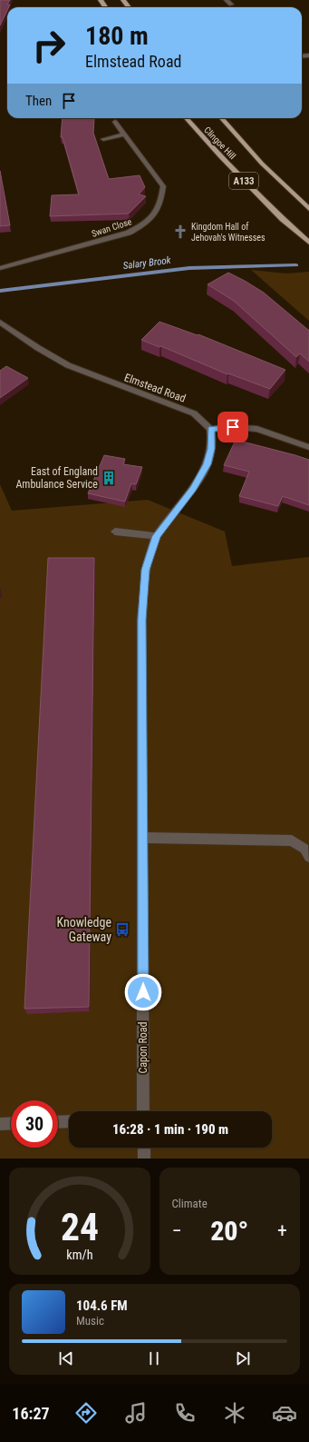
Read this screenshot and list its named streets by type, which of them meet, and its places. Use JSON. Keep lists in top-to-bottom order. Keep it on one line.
{"streets":{"main road":["Clingoe Hill","A133"],"street":["Swan Close","Elmstead Road","Capon Road"]},"crossings":[["Elmstead Road","Capon Road"]],"water":["Salary Brook"],"places":{"church":["Kingdom Hall of Jehovah's Witnesses"],"building":["East of England Ambulance Service"],"bus stop":["Knowledge Gateway"]},"page":{"turn":["180 m","Elmstead Road"],"then":"Then","limit":"30","trip":"16:28 · 1 min · 190 m","tile":"Climate","heat":["−","20°","+"],"song":["104.6 FM","Music"],"tabs":"16:27","gauge":["24","km/h"]}}
